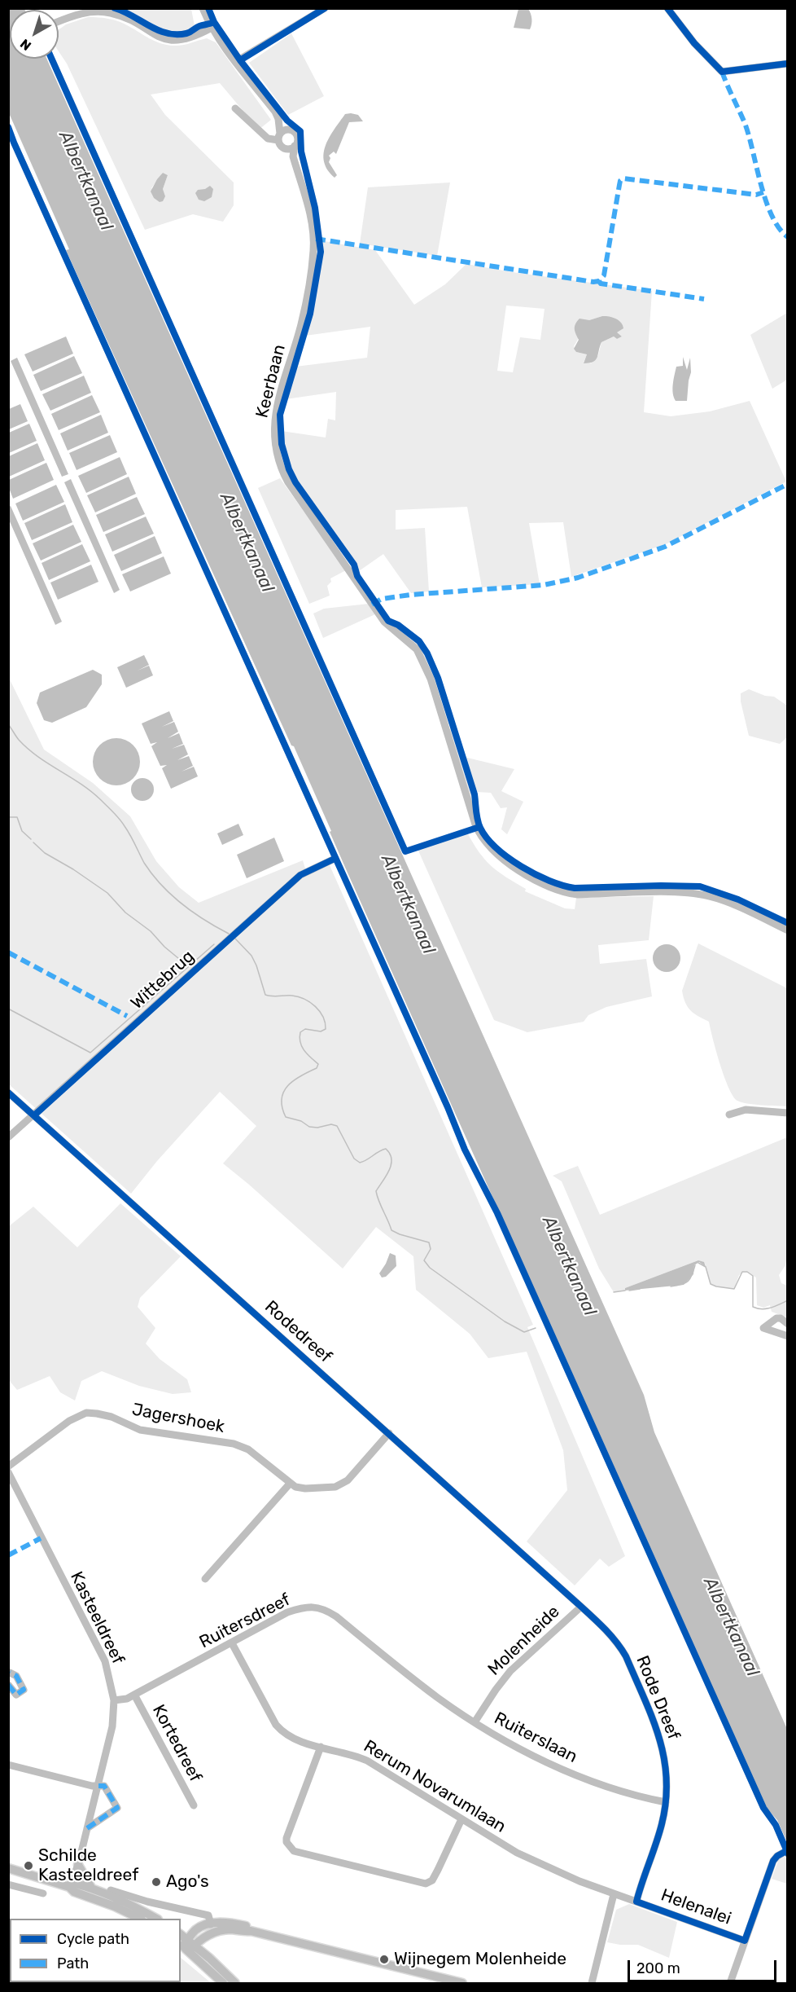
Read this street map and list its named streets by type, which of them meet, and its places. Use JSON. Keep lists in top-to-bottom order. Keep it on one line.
{"streets":{"street":["Keerbaan","Wittebrug","Rodedreef","Jagershoek","Kasteeldreef","Ruitersdreef","Molenheide","Rode Dreef","Ruiterslaan","Kortedreef","Rerum Novarumlaan","Helenalei"]},"crossings":[["Wittebrug","Rodedreef"],["Rodedreef","Jagershoek"],["Rodedreef","Rode Dreef"],["Kasteeldreef","Ruitersdreef"],["Ruitersdreef","Ruiterslaan"],["Ruitersdreef","Kortedreef"],["Ruitersdreef","Rerum Novarumlaan"],["Molenheide","Rode Dreef"],["Molenheide","Ruiterslaan"],["Rode Dreef","Ruiterslaan"],["Rode Dreef","Rerum Novarumlaan"],["Rode Dreef","Helenalei"],["Rerum Novarumlaan","Helenalei"]],"water":["Albertkanaal"],"places":["Schilde Kasteeldreef","Ago's","Wijnegem Molenheide"],"legend":["Cycle path","Path"],"scale_bar":"200 m","north":"bottom left"}
